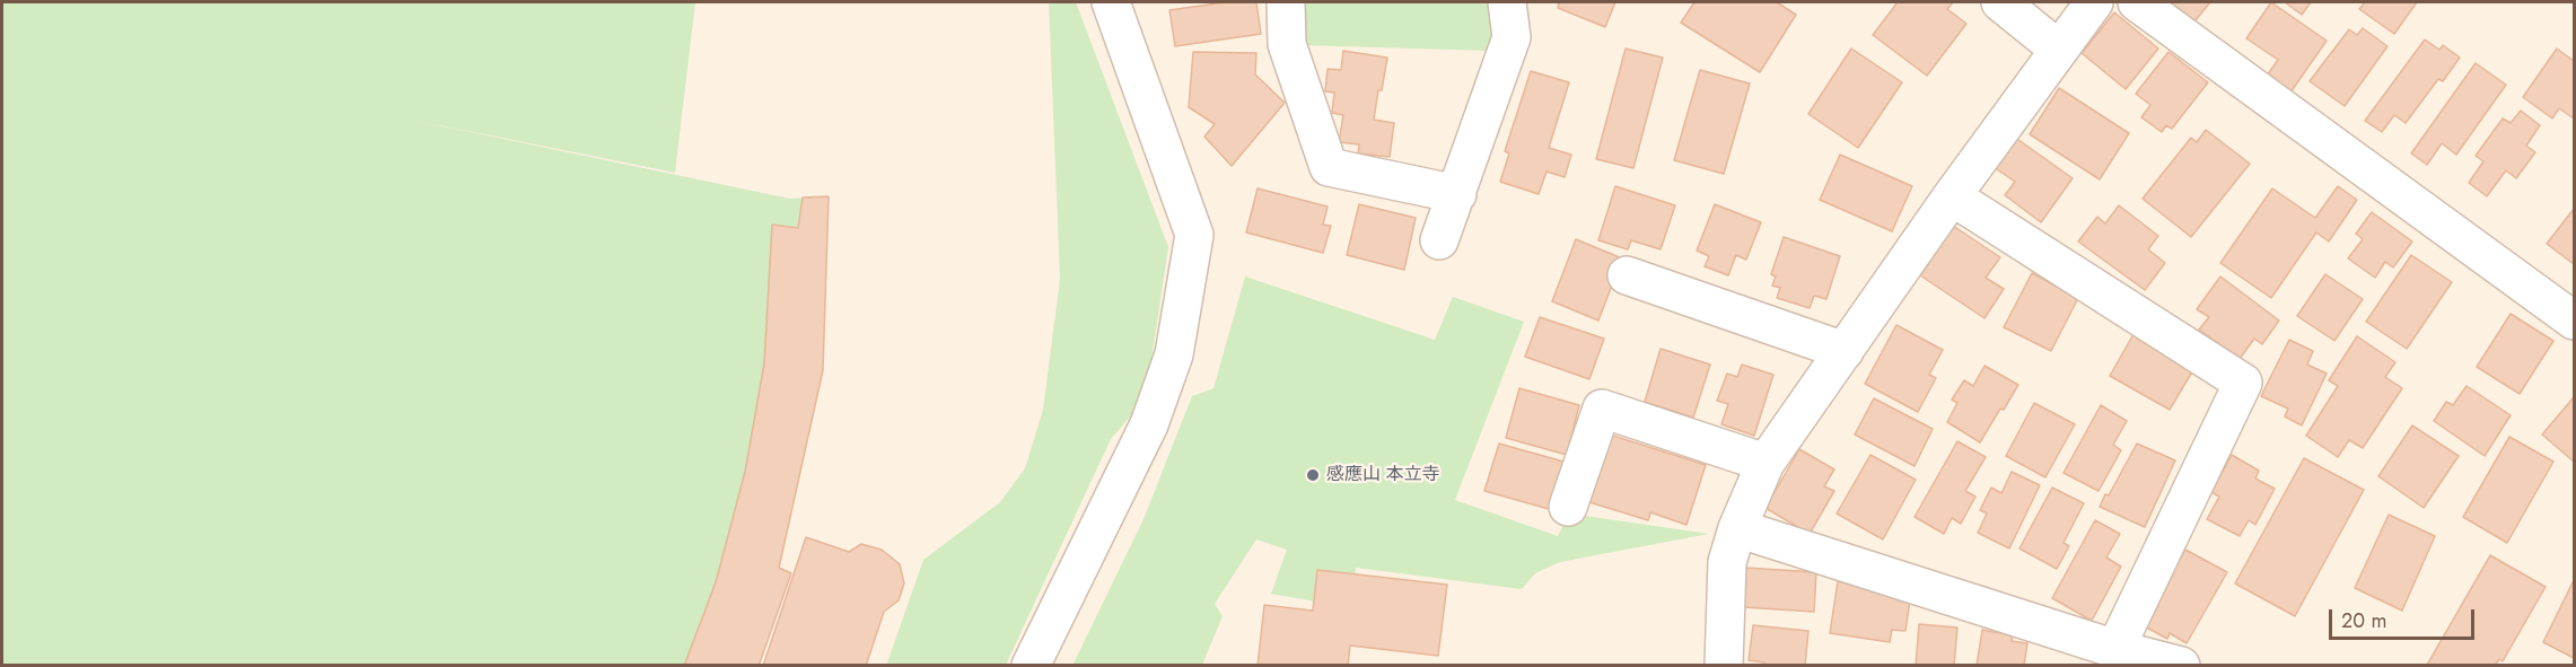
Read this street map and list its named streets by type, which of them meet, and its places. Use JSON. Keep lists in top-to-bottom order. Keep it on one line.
{"places":["感應山 本立寺"],"scale_bar":"20 m"}
